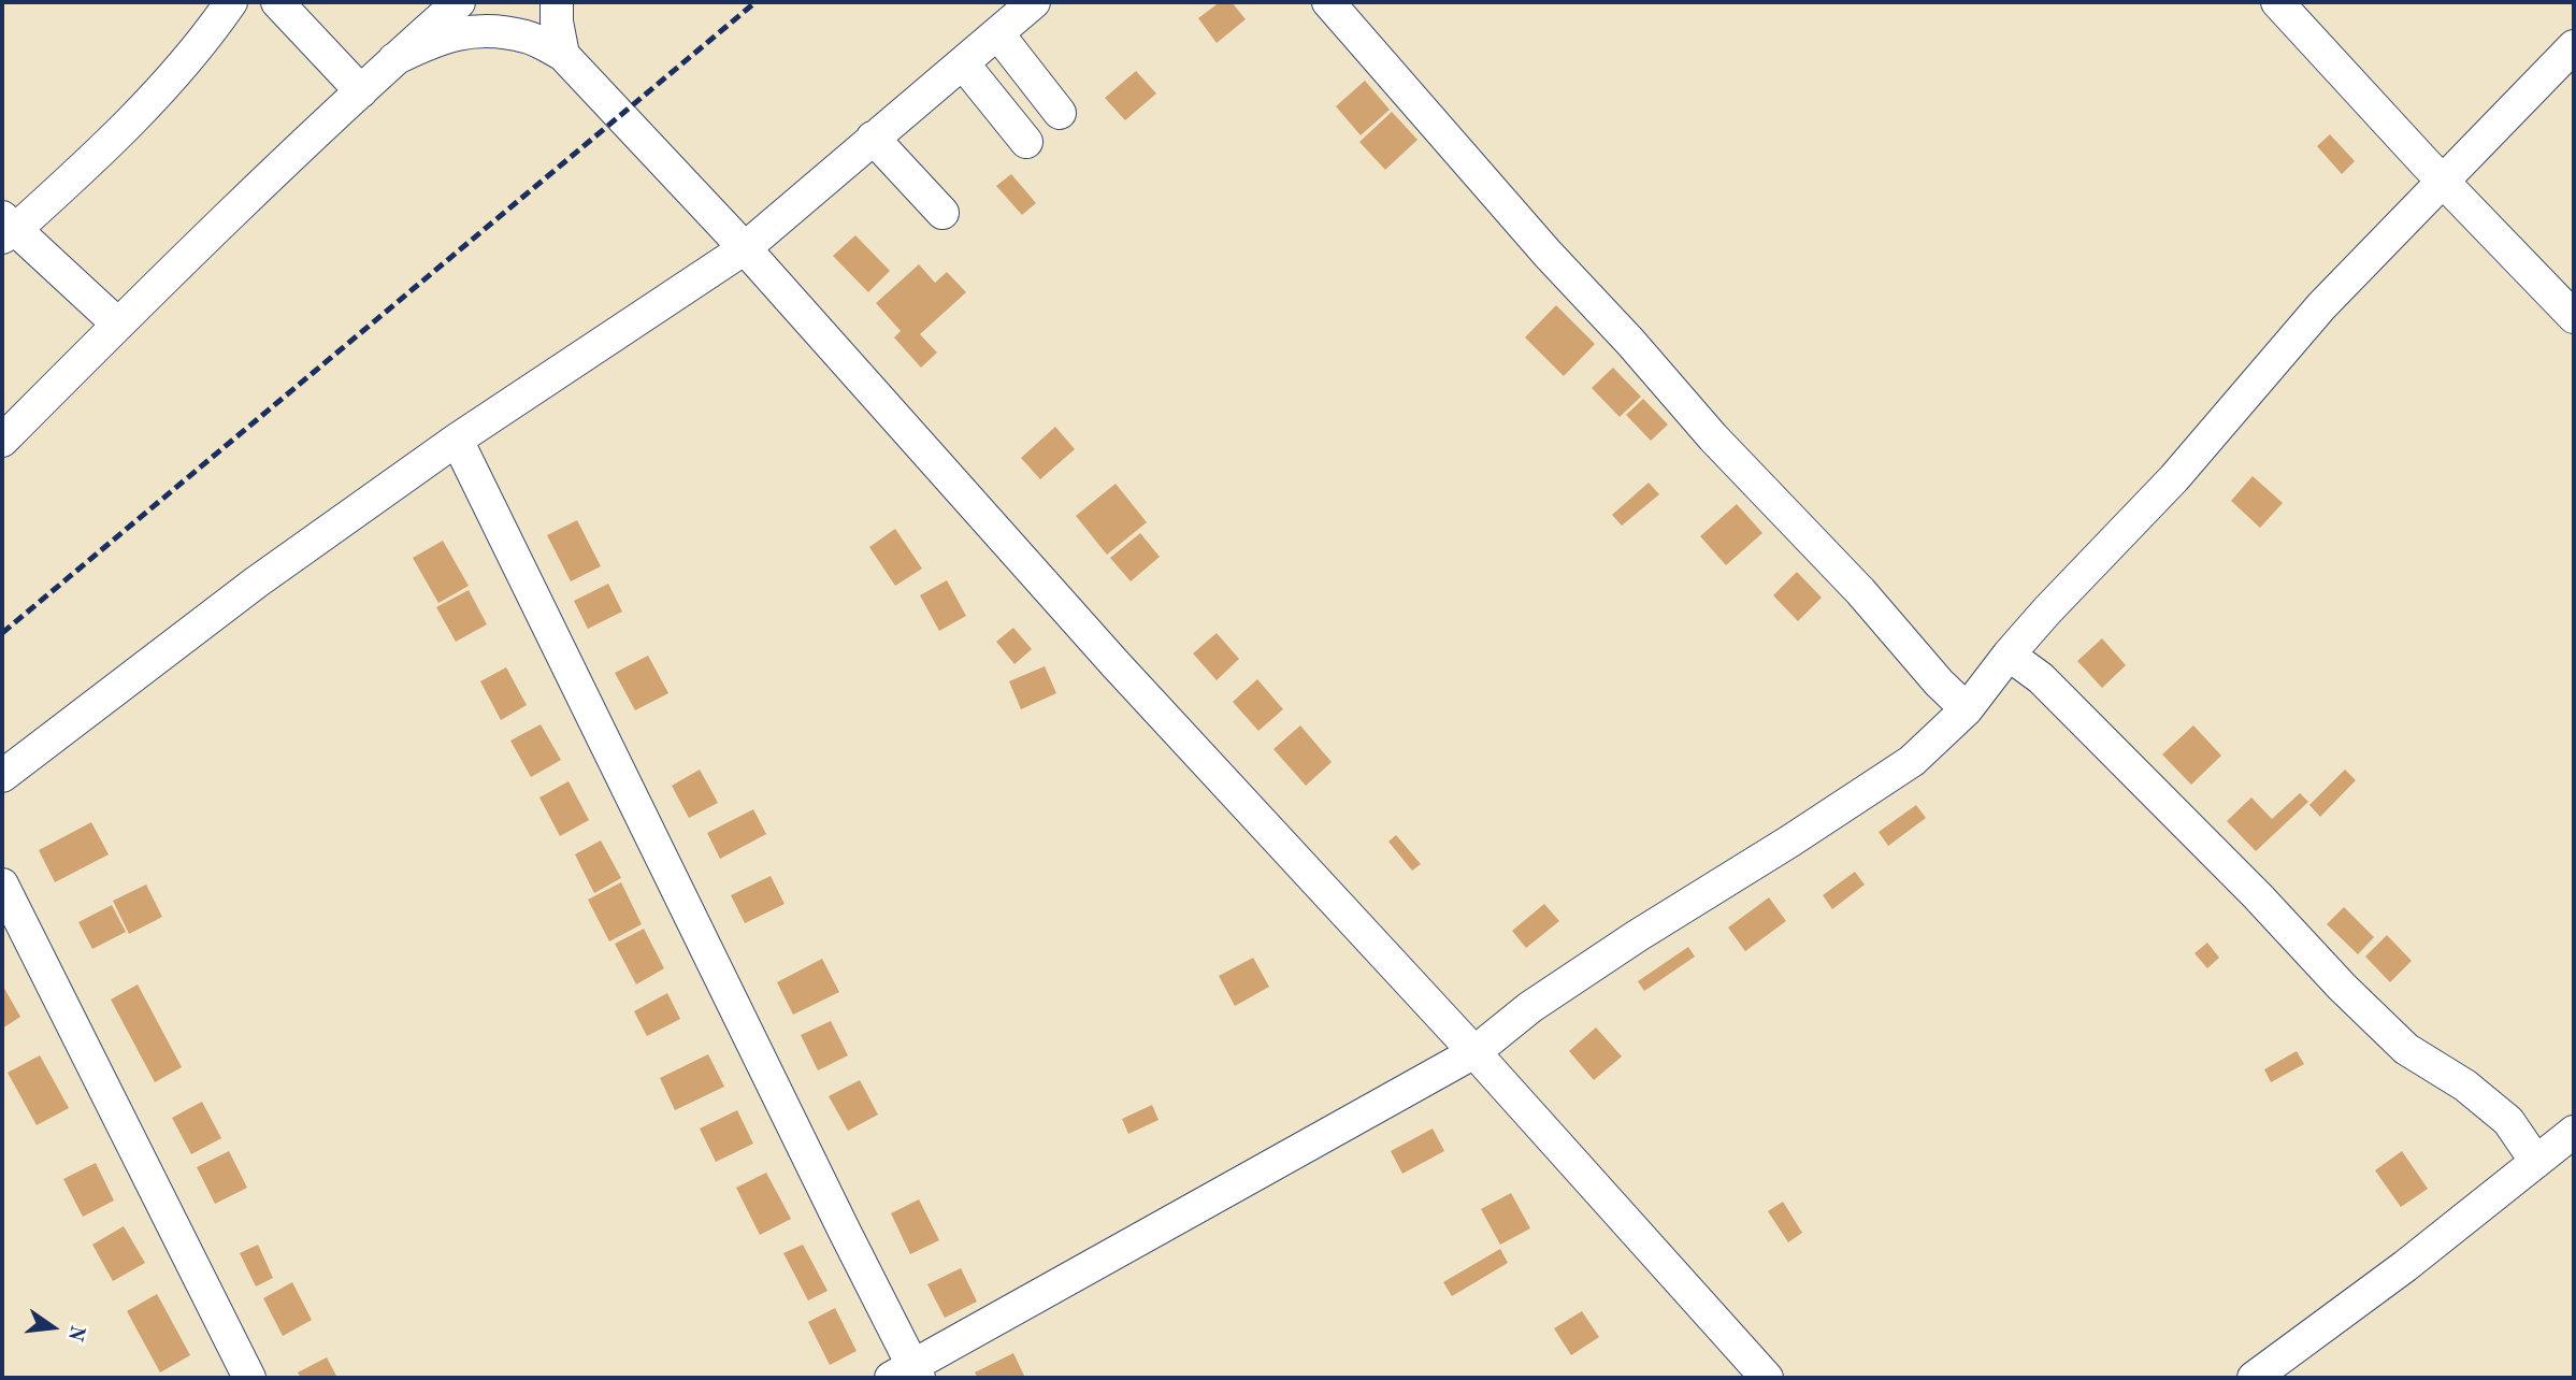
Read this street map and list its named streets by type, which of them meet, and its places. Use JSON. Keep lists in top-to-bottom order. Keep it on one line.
{"north":"right"}
